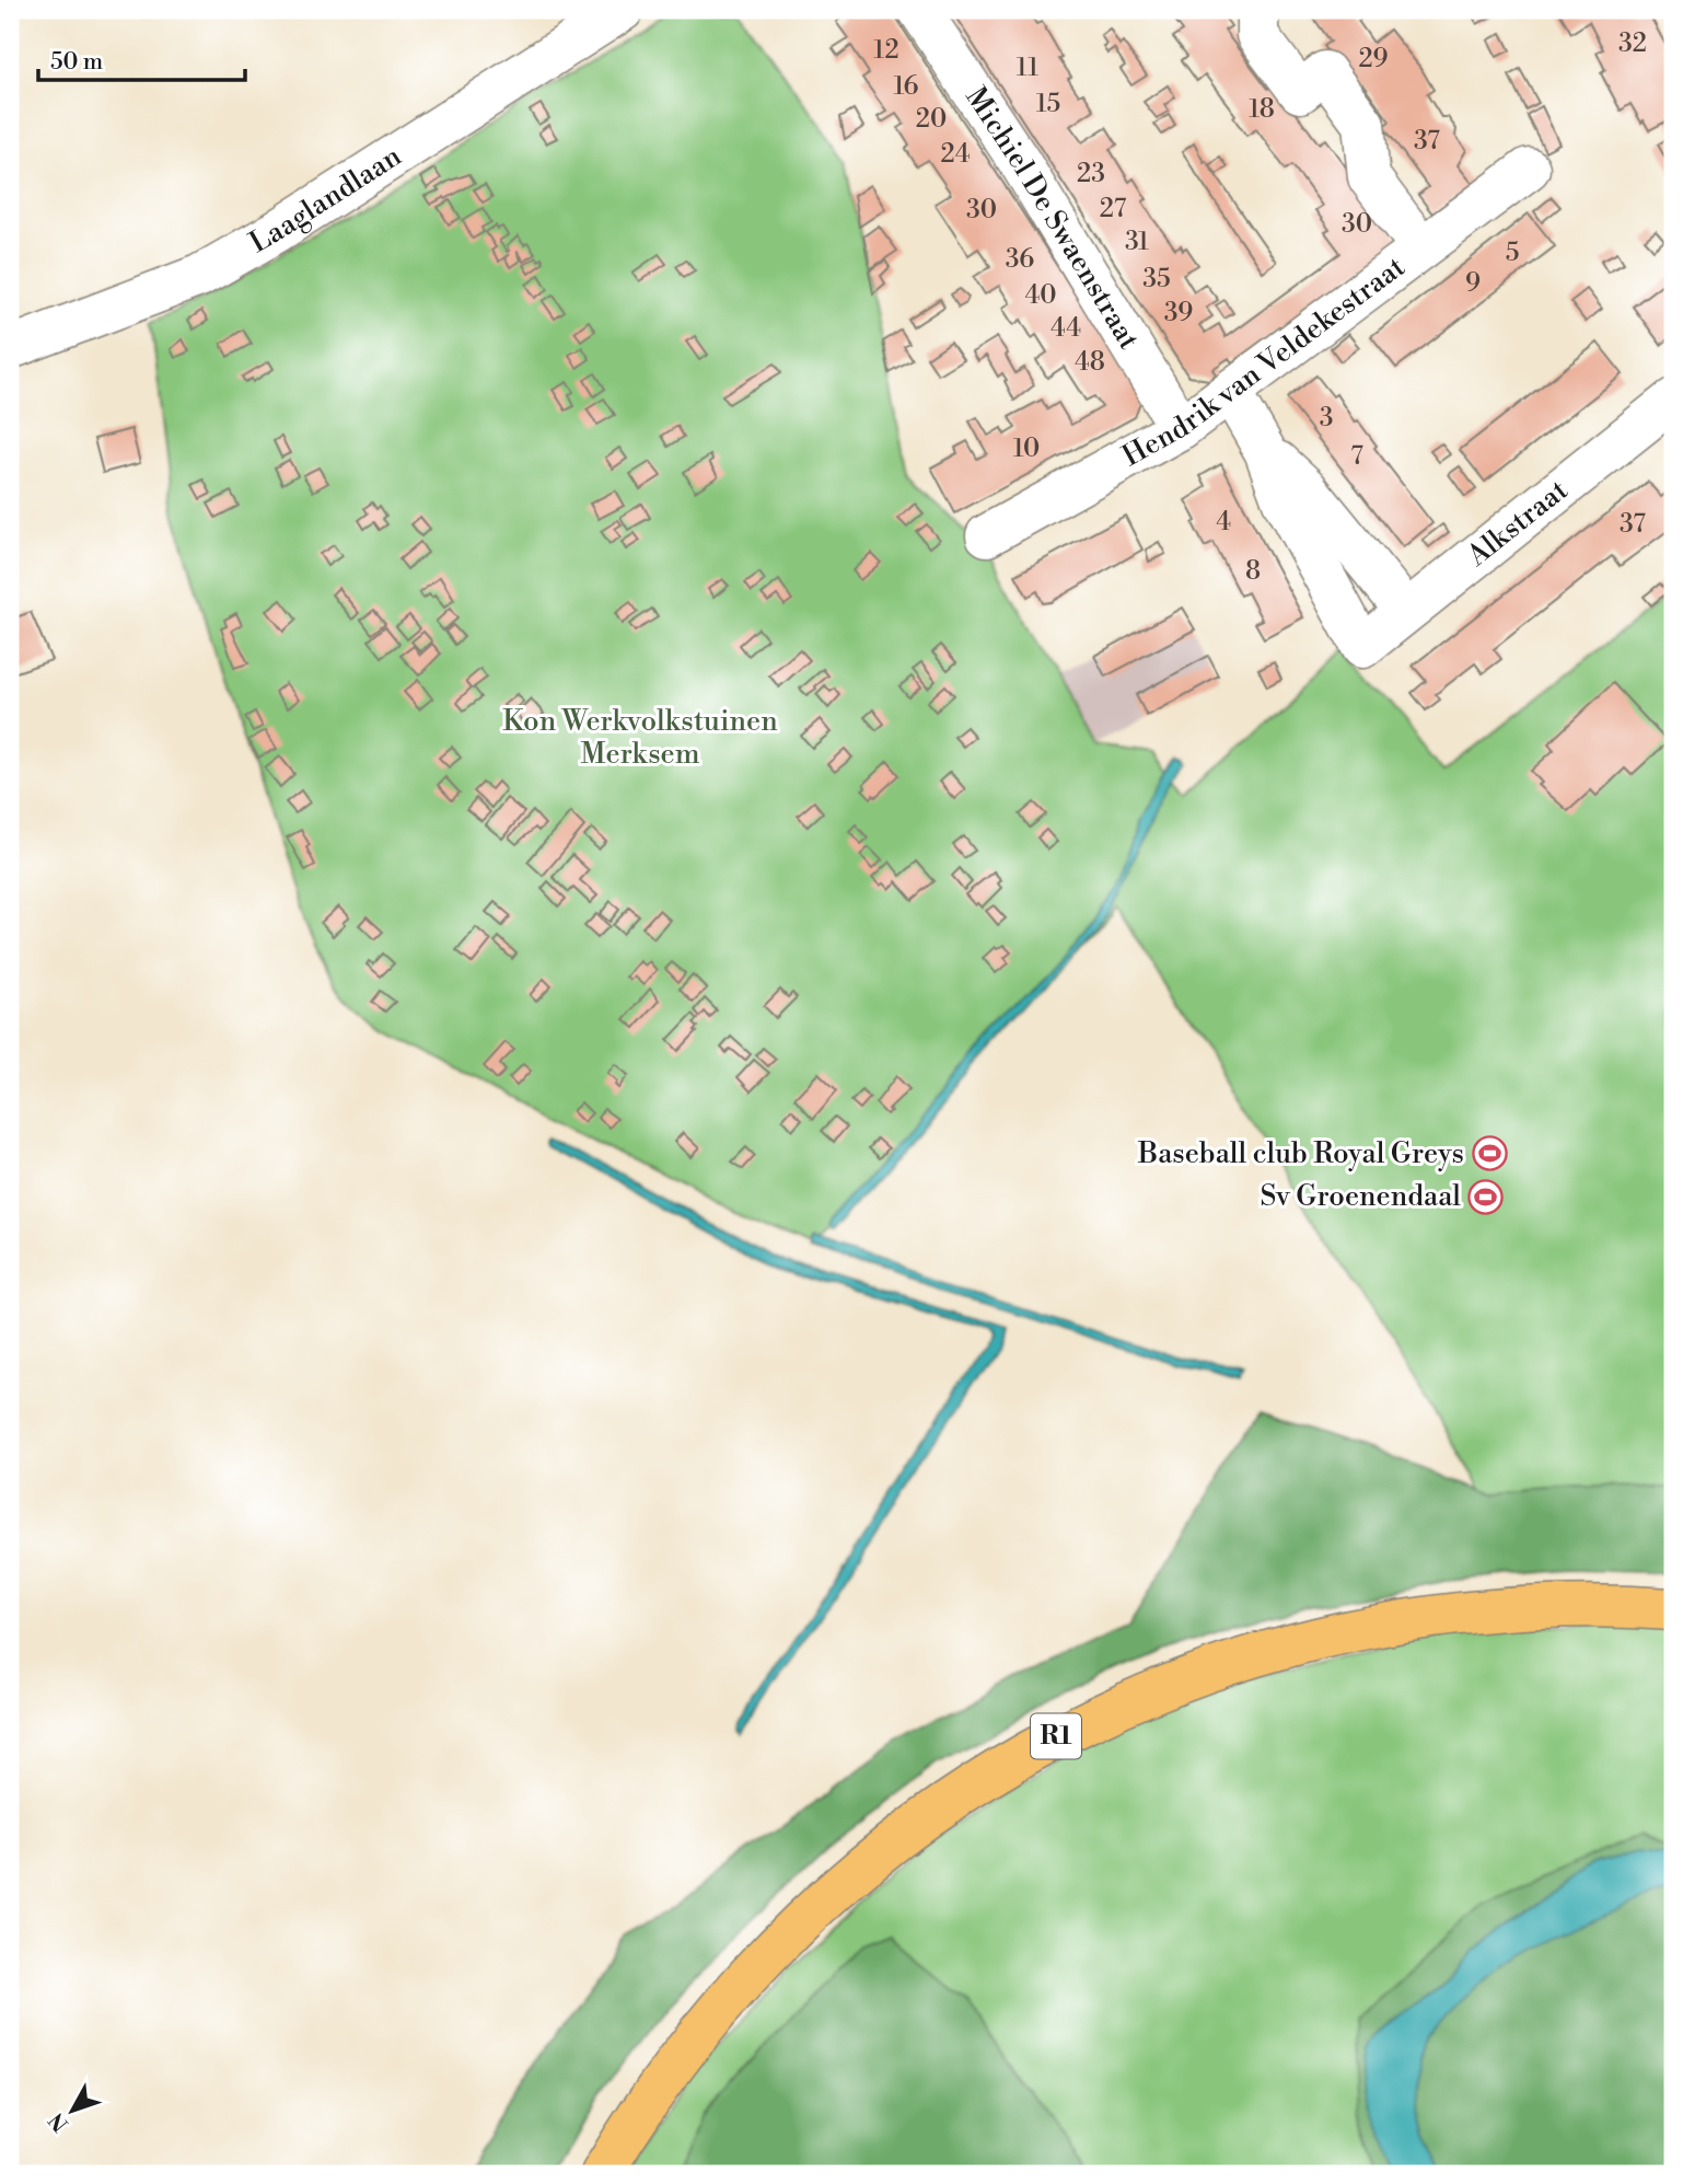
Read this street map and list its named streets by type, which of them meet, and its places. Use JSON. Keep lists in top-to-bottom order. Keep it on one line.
{"streets":{"highway":["R1"],"street":["Laaglandlaan","Michiel De Swaenstraat","Hendrik van Veldekestraat","Alkstraat"]},"crossings":[["Michiel De Swaenstraat","Hendrik van Veldekestraat"]],"parks":["Kon Werkvolkstuinen Merksem"],"places":{"sports":["Baseball club Royal Greys","Sv Groenendaal"]},"house_numbers":["32","12","29","11","16","15","18","20","37","24","23","27","30","30","31","5","36","35","9","40","39","44","48","3","10","7","4","37","8"],"scale_bar":"50 m","north":"bottom left"}
